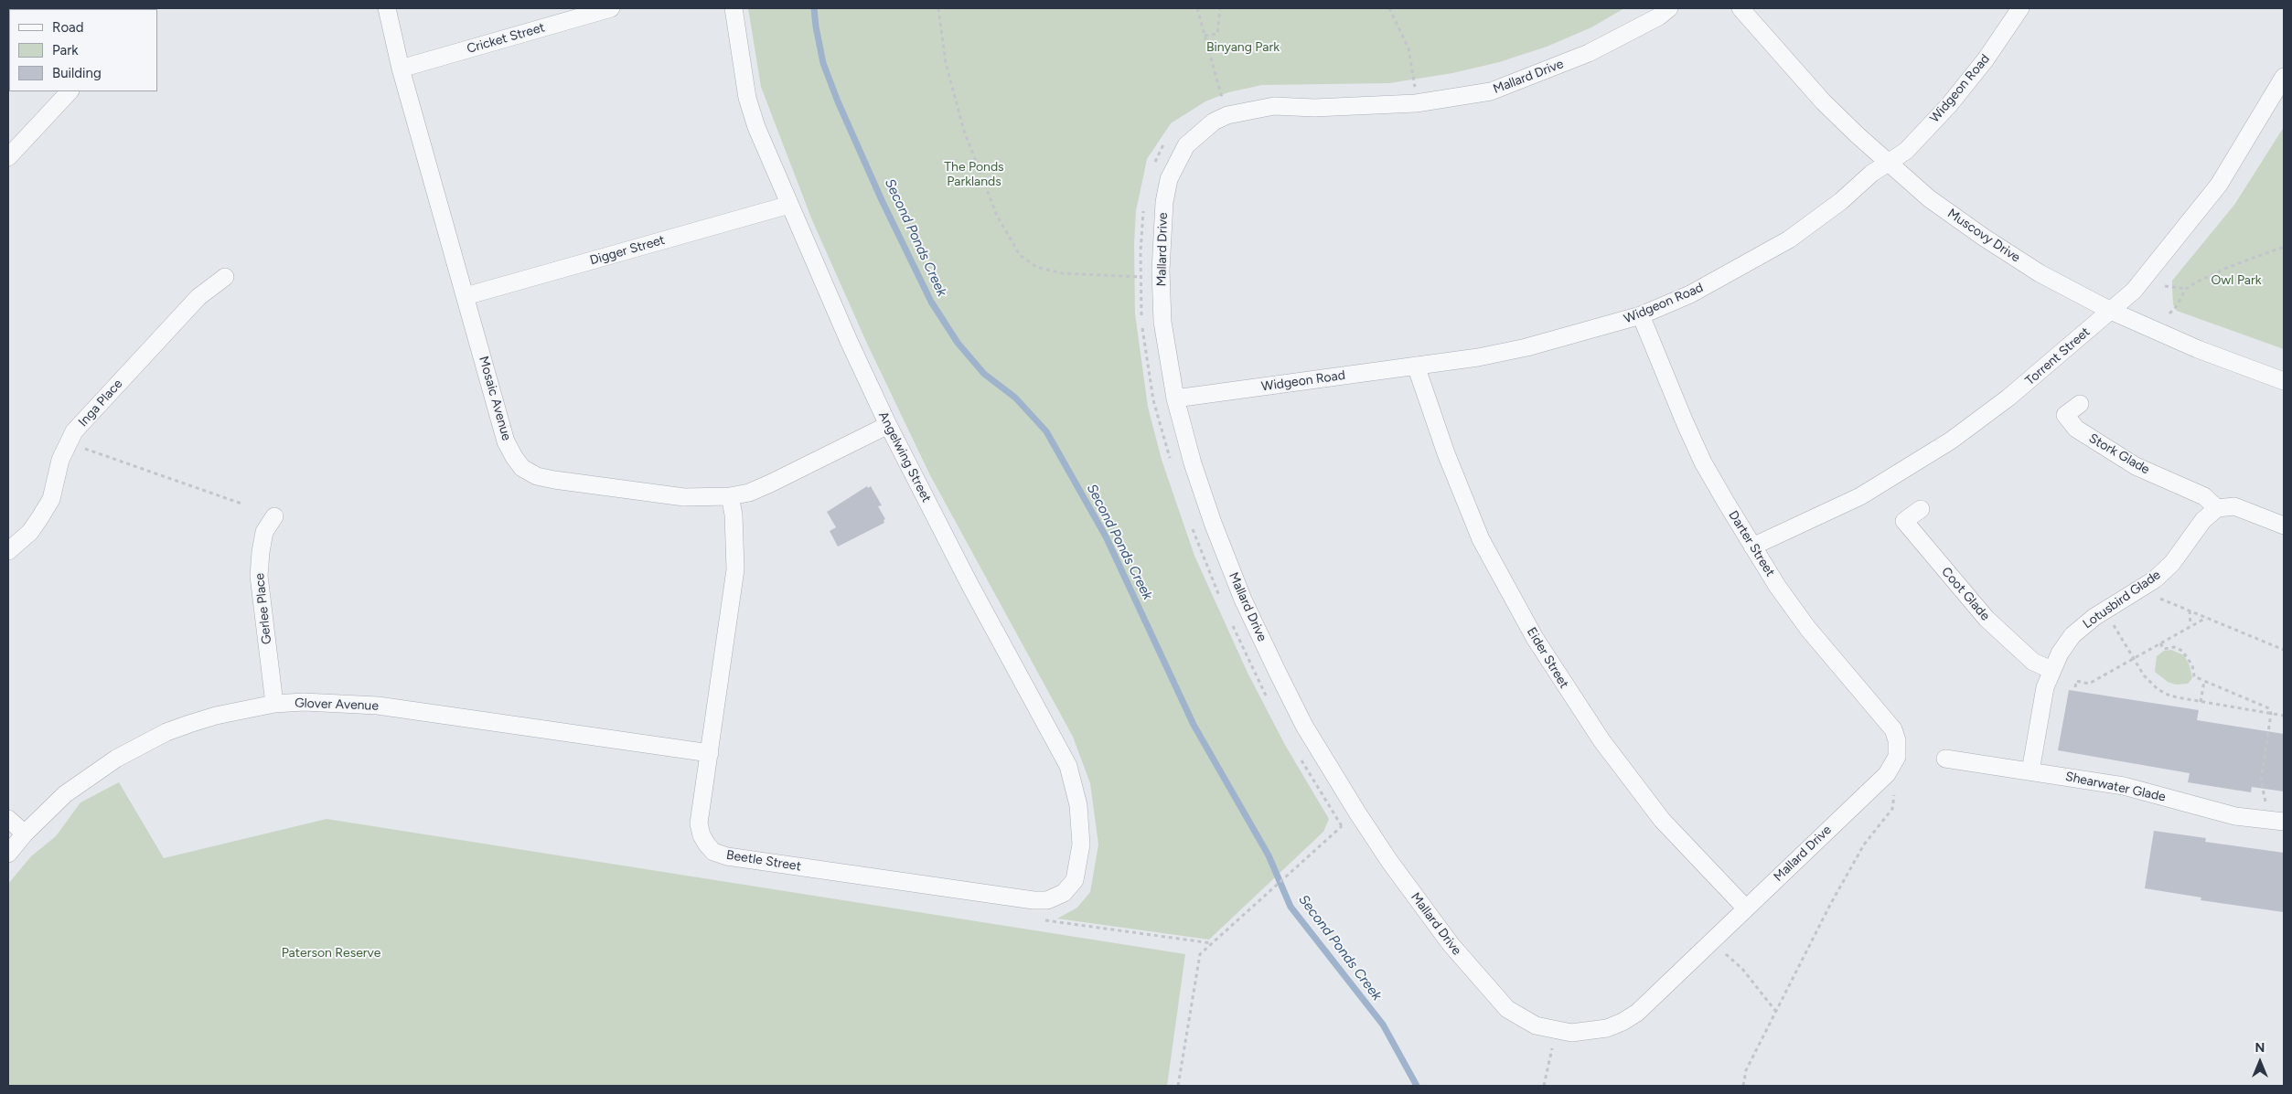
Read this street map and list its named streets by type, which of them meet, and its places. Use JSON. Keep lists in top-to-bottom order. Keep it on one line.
{"streets":{"street":["Cricket Street","Mallard Drive","Widgeon Road","Muscovy Drive","Digger Street","Torrent Street","Mosaic Avenue","Inga Place","Stork Glade","Angelwing Street","Darter Street","Coot Glade","Lotusbird Glade","Gerlee Place","Eider Street","Glover Avenue","Shearwater Glade","Beetle Street"]},"crossings":[["Cricket Street","Mosaic Avenue"],["Mallard Drive","Widgeon Road"],["Mallard Drive","Darter Street"],["Mallard Drive","Eider Street"],["Widgeon Road","Muscovy Drive"],["Widgeon Road","Darter Street"],["Widgeon Road","Eider Street"],["Muscovy Drive","Torrent Street"],["Digger Street","Mosaic Avenue"],["Digger Street","Angelwing Street"],["Torrent Street","Darter Street"],["Mosaic Avenue","Angelwing Street"],["Mosaic Avenue","Beetle Street"],["Stork Glade","Lotusbird Glade"],["Angelwing Street","Beetle Street"],["Coot Glade","Lotusbird Glade"],["Lotusbird Glade","Shearwater Glade"],["Gerlee Place","Glover Avenue"],["Glover Avenue","Beetle Street"]],"water":["Second Ponds Creek"],"parks":["Binyang Park","The Ponds Parklands","Owl Park","Paterson Reserve"],"legend":["Road","Park","Building"],"north":"top"}
